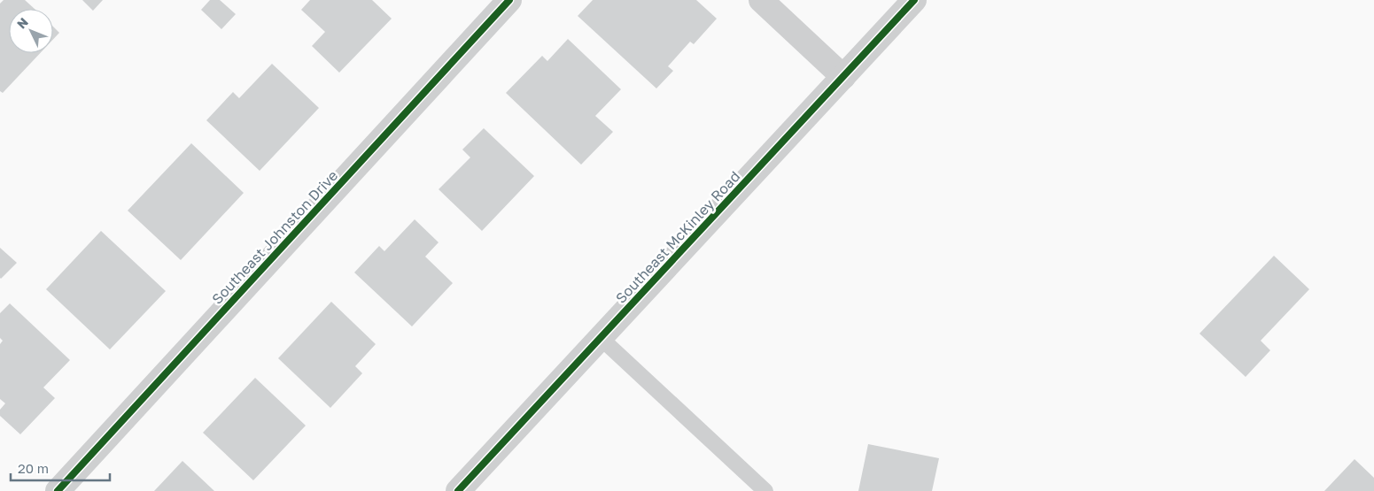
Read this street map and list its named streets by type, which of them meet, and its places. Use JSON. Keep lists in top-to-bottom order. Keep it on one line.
{"streets":{"street":["Southeast Johnston Drive","Southeast McKinley Road"]},"scale_bar":"20 m","north":"top left"}
